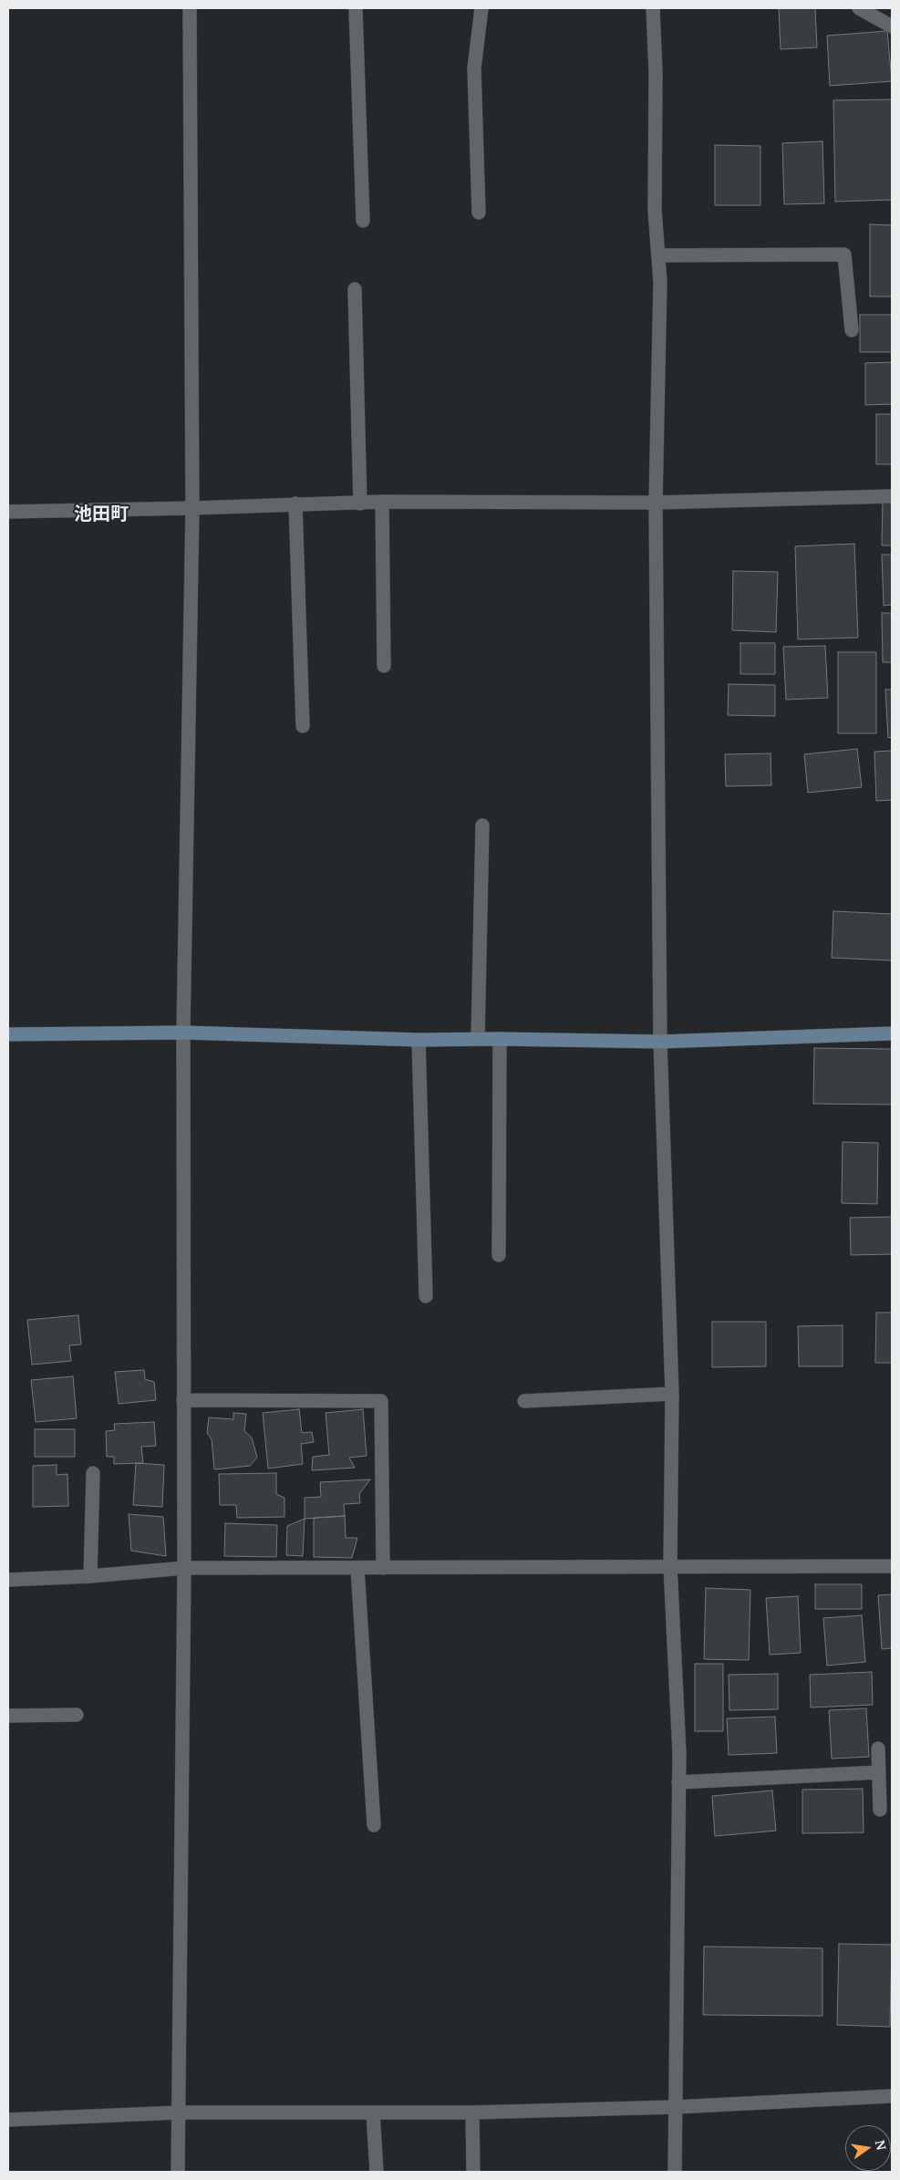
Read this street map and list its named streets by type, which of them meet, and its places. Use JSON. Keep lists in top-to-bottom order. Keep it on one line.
{"districts":["池田町"],"north":"right"}
